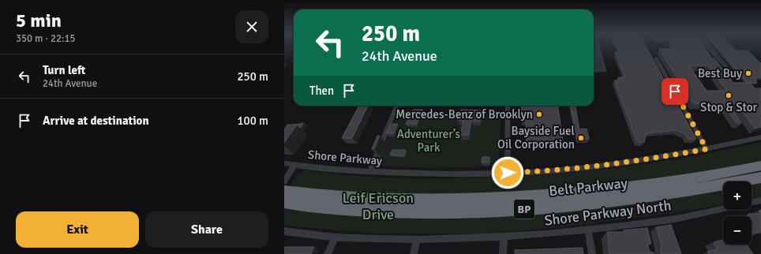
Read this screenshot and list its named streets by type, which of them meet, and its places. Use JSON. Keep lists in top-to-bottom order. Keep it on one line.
{"streets":{"highway":["Belt Parkway","BP"],"street":["Shore Parkway","Shore Parkway North"]},"parks":["Adventurer’s Park","Leif Ericson Drive"],"places":["Best Buy","Stop & Stor","Mercedes-Benz of Brooklyn","Bayside Fuel Oil Corporation"],"page":{"heading":["5 min","350 m · 22:15"],"turn":["250 m","24th Avenue"],"list":[{"name":"Turn left","note":"24th Avenue","value":"250 m"},{"name":"Arrive at destination","value":"100 m"}],"then":"Then","map_buttons":["+","−"],"buttons":["Exit","Share"]}}
